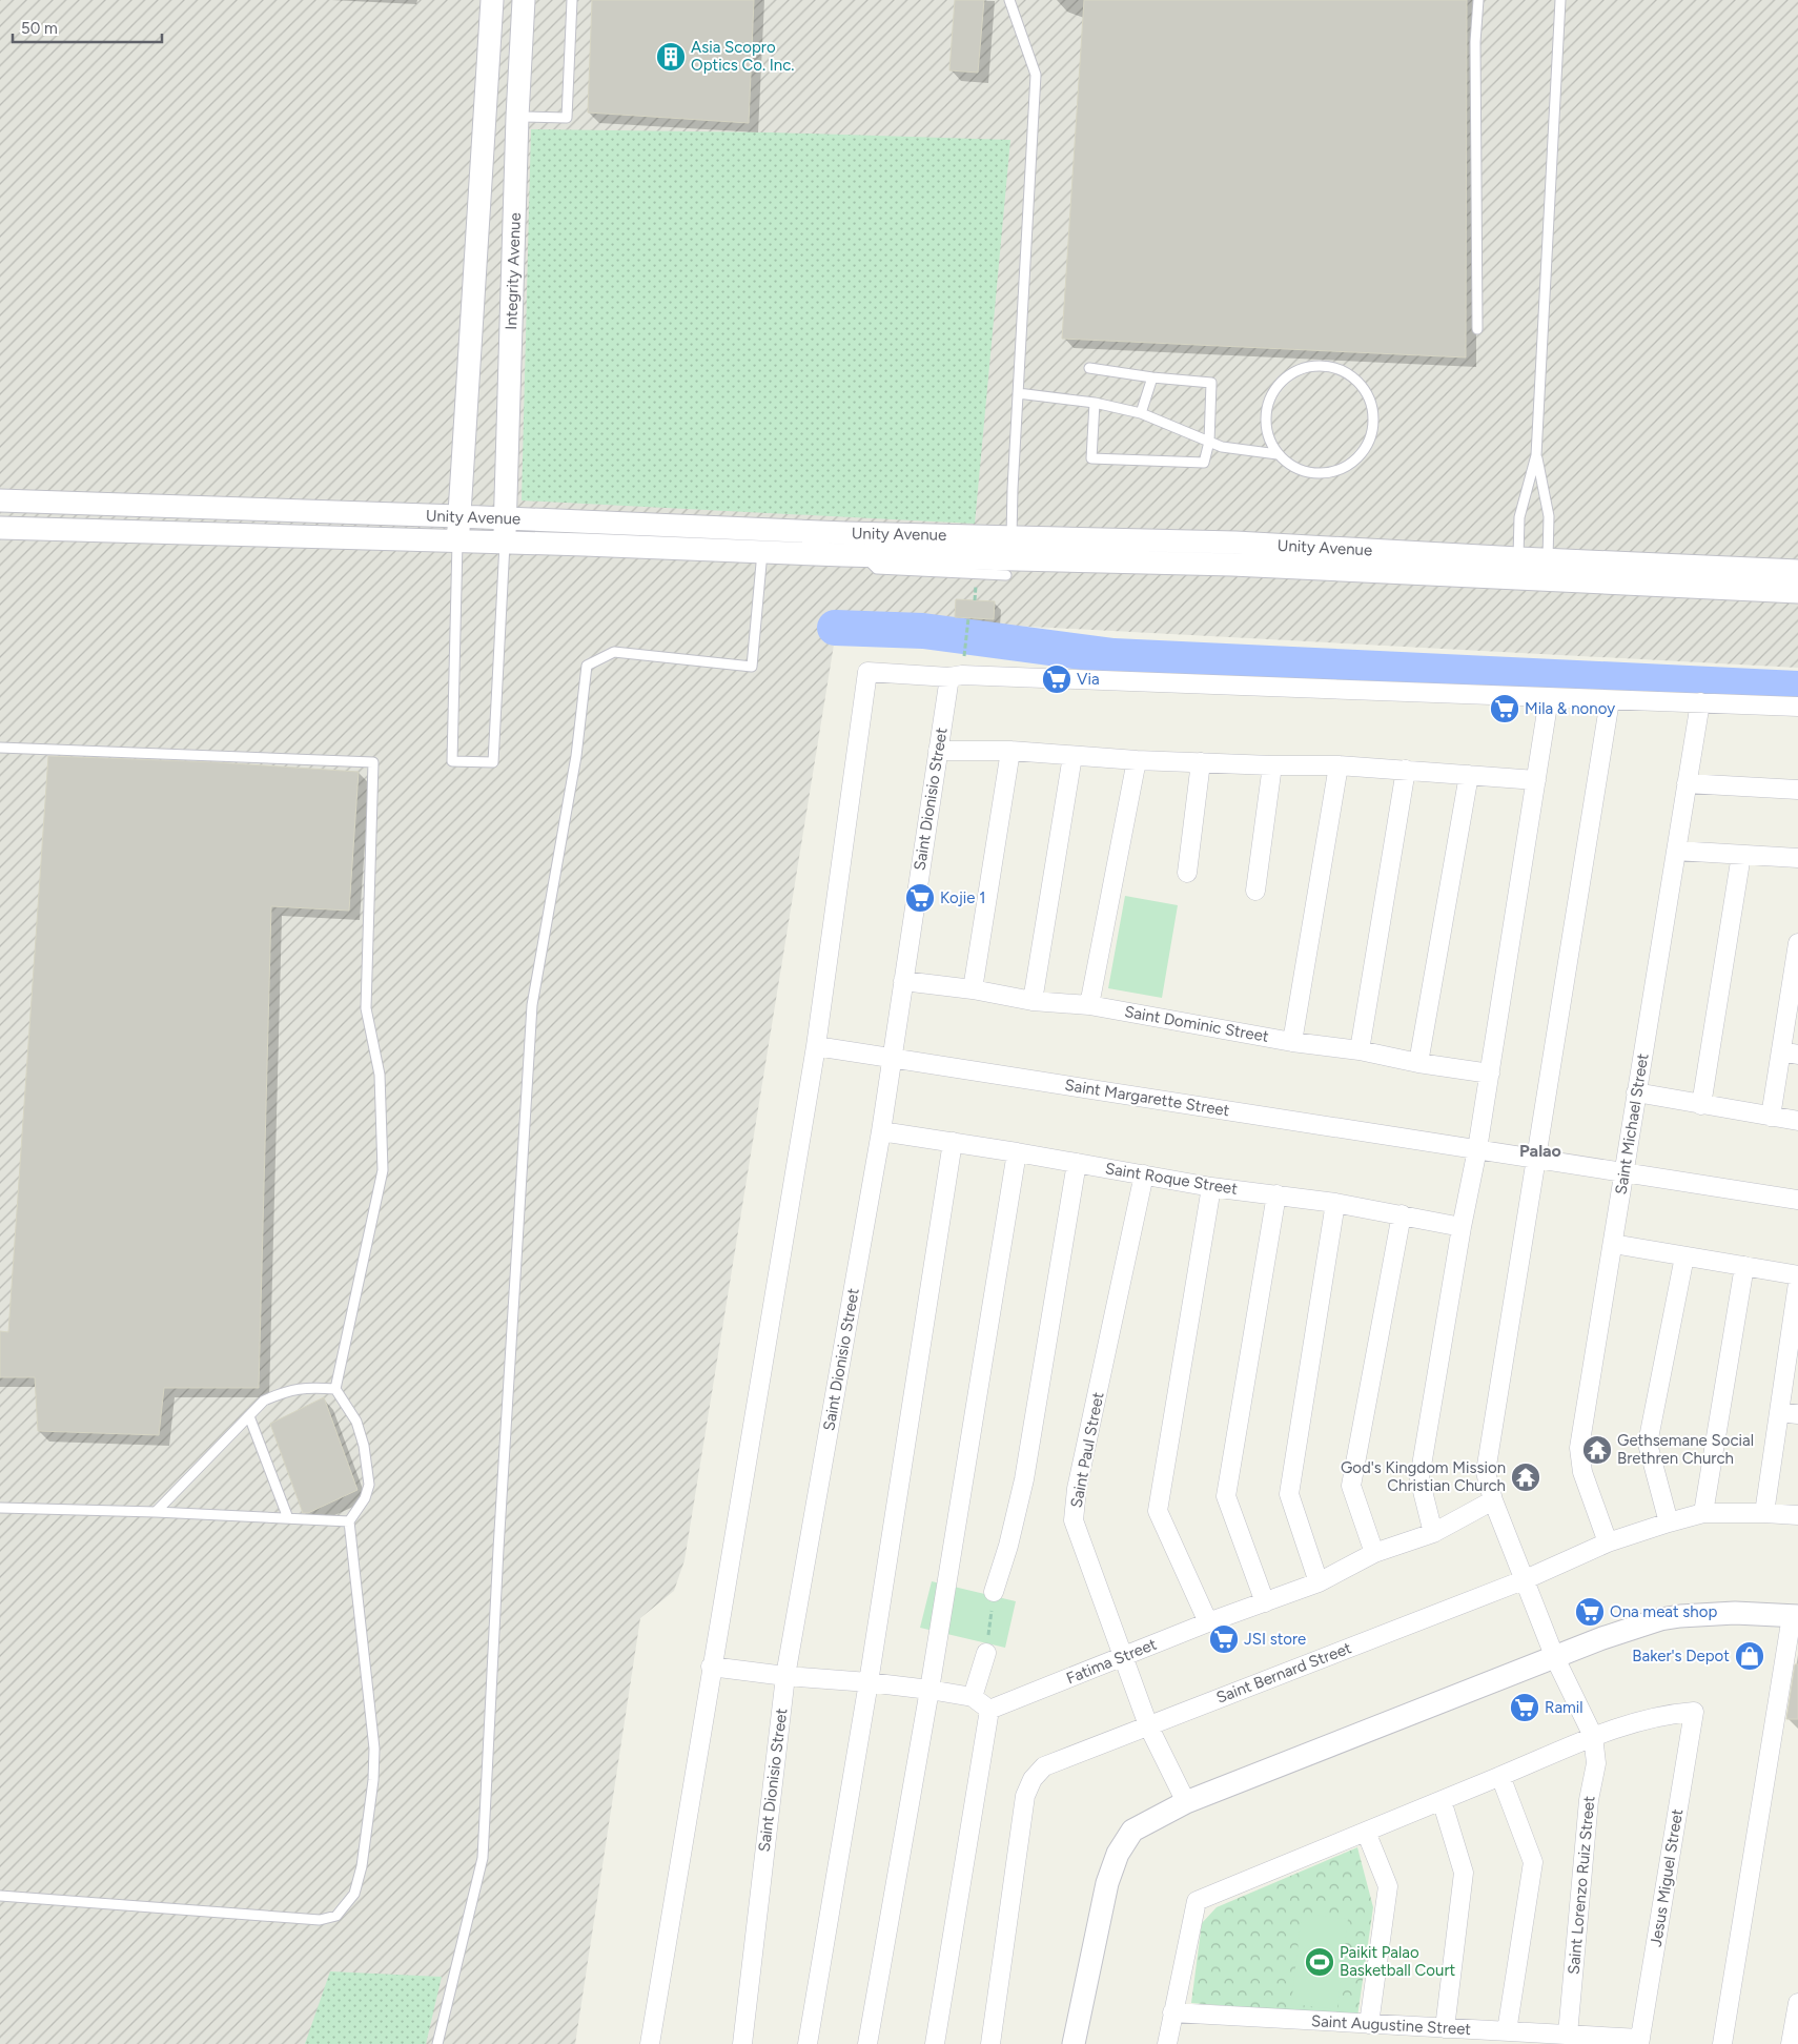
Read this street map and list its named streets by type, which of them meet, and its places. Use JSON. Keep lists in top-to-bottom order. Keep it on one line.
{"streets":{"street":["Integrity Avenue","Unity Avenue","Saint Dionisio Street","Saint Dominic Street","Saint Margarette Street","Saint Michael Street","Saint Roque Street","Saint Paul Street","Fatima Street","Saint Bernard Street","Jesus Miguel Street","Saint Lorenzo Ruiz Street","Saint Augustine Street"]},"crossings":[["Integrity Avenue","Unity Avenue"],["Saint Dionisio Street","Saint Dominic Street"],["Saint Dionisio Street","Saint Margarette Street"],["Saint Dionisio Street","Saint Roque Street"],["Saint Margarette Street","Saint Michael Street"],["Saint Margarette Street","Saint Lorenzo Ruiz Street"],["Saint Michael Street","Saint Bernard Street"],["Saint Roque Street","Saint Paul Street"],["Saint Paul Street","Fatima Street"],["Saint Paul Street","Saint Bernard Street"],["Fatima Street","Saint Lorenzo Ruiz Street"],["Saint Bernard Street","Saint Lorenzo Ruiz Street"],["Jesus Miguel Street","Saint Lorenzo Ruiz Street"],["Jesus Miguel Street","Saint Augustine Street"],["Saint Lorenzo Ruiz Street","Saint Augustine Street"]],"districts":["Palao"],"places":{"building":["Asia Scopro Optics Co. Inc."],"supermarket":["Via","Mila & nonoy","Kojie 1","Ona meat shop","JSI store","Ramil"],"temple":["Gethsemane Social Brethren Church","God's Kingdom Mission Christian Church"],"shop":["Baker's Depot"],"sports":["Paikit Palao Basketball Court"]},"scale_bar":"50 m"}
